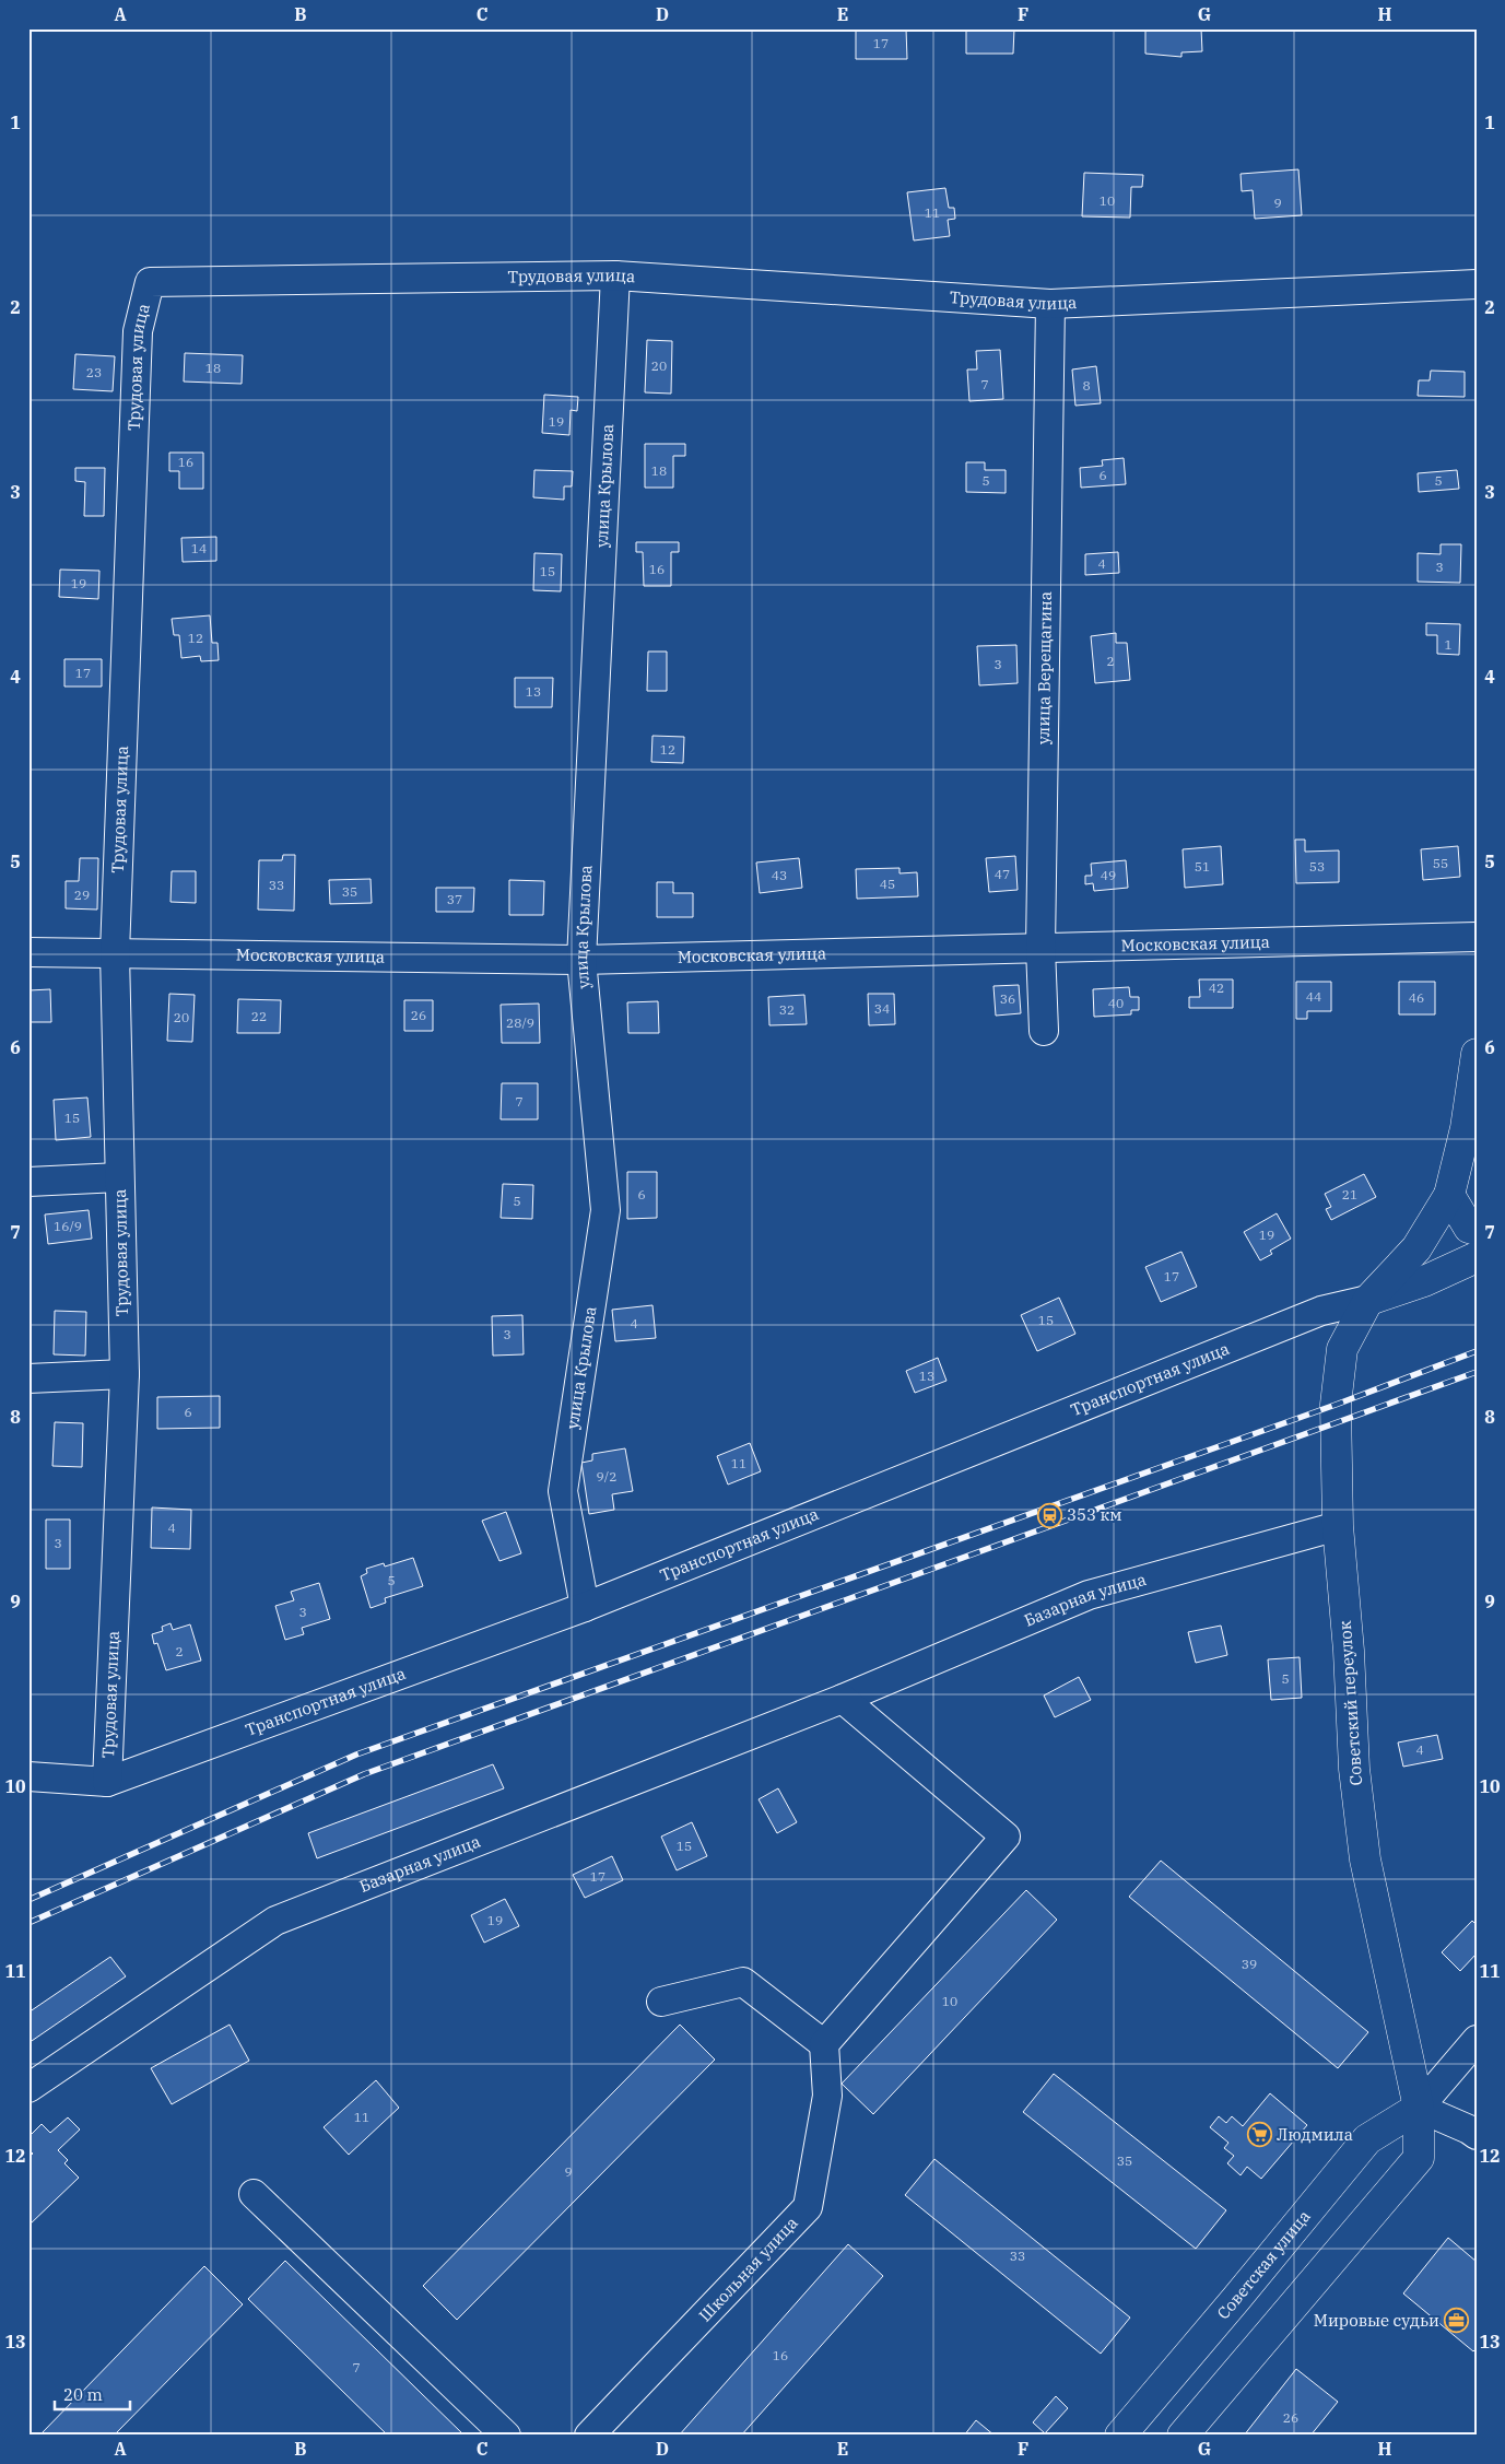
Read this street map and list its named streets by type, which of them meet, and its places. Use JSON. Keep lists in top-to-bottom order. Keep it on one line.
{"streets":{"main road":["Советский переулок","Советская улица"],"street":["Трудовая улица","улица Крылова","улица Верещагина","Московская улица","Транспортная улица","Базарная улица","Школьная улица"]},"crossings":[["Трудовая улица","улица Крылова"],["Трудовая улица","улица Верещагина"],["Трудовая улица","Московская улица"],["Трудовая улица","Транспортная улица"],["улица Крылова","Московская улица"],["улица Крылова","Транспортная улица"],["улица Верещагина","Московская улица"],["Транспортная улица","Советский переулок"],["Базарная улица","Советский переулок"],["Советский переулок","Советская улица"]],"places":{"station":["353 км"],"supermarket":["Людмила"],"office":["Мировые судьи"]},"house_numbers":["17","10","9","11","20","18","23","7","8","19","16","18","6","5","5","14","4","3","16","15","19","12","1","2","3","17","13","12","55","51","53","47","43","49","45","33","35","29","37","42","44","46","36","40","34","32","26","22","20","28/9","7","15","6","21","5","16/9","19","17","15","4","3","13","6","11","9/2","4","3","5","3","2","5","4","15","17","19","39","10","11","35","9","33","16","7","26"],"scale_bar":"20 m","grid":{"columns":["A","B","C","D","E","F","G","H"],"rows":["1","2","3","4","5","6","7","8","9","10","11","12","13"]}}
